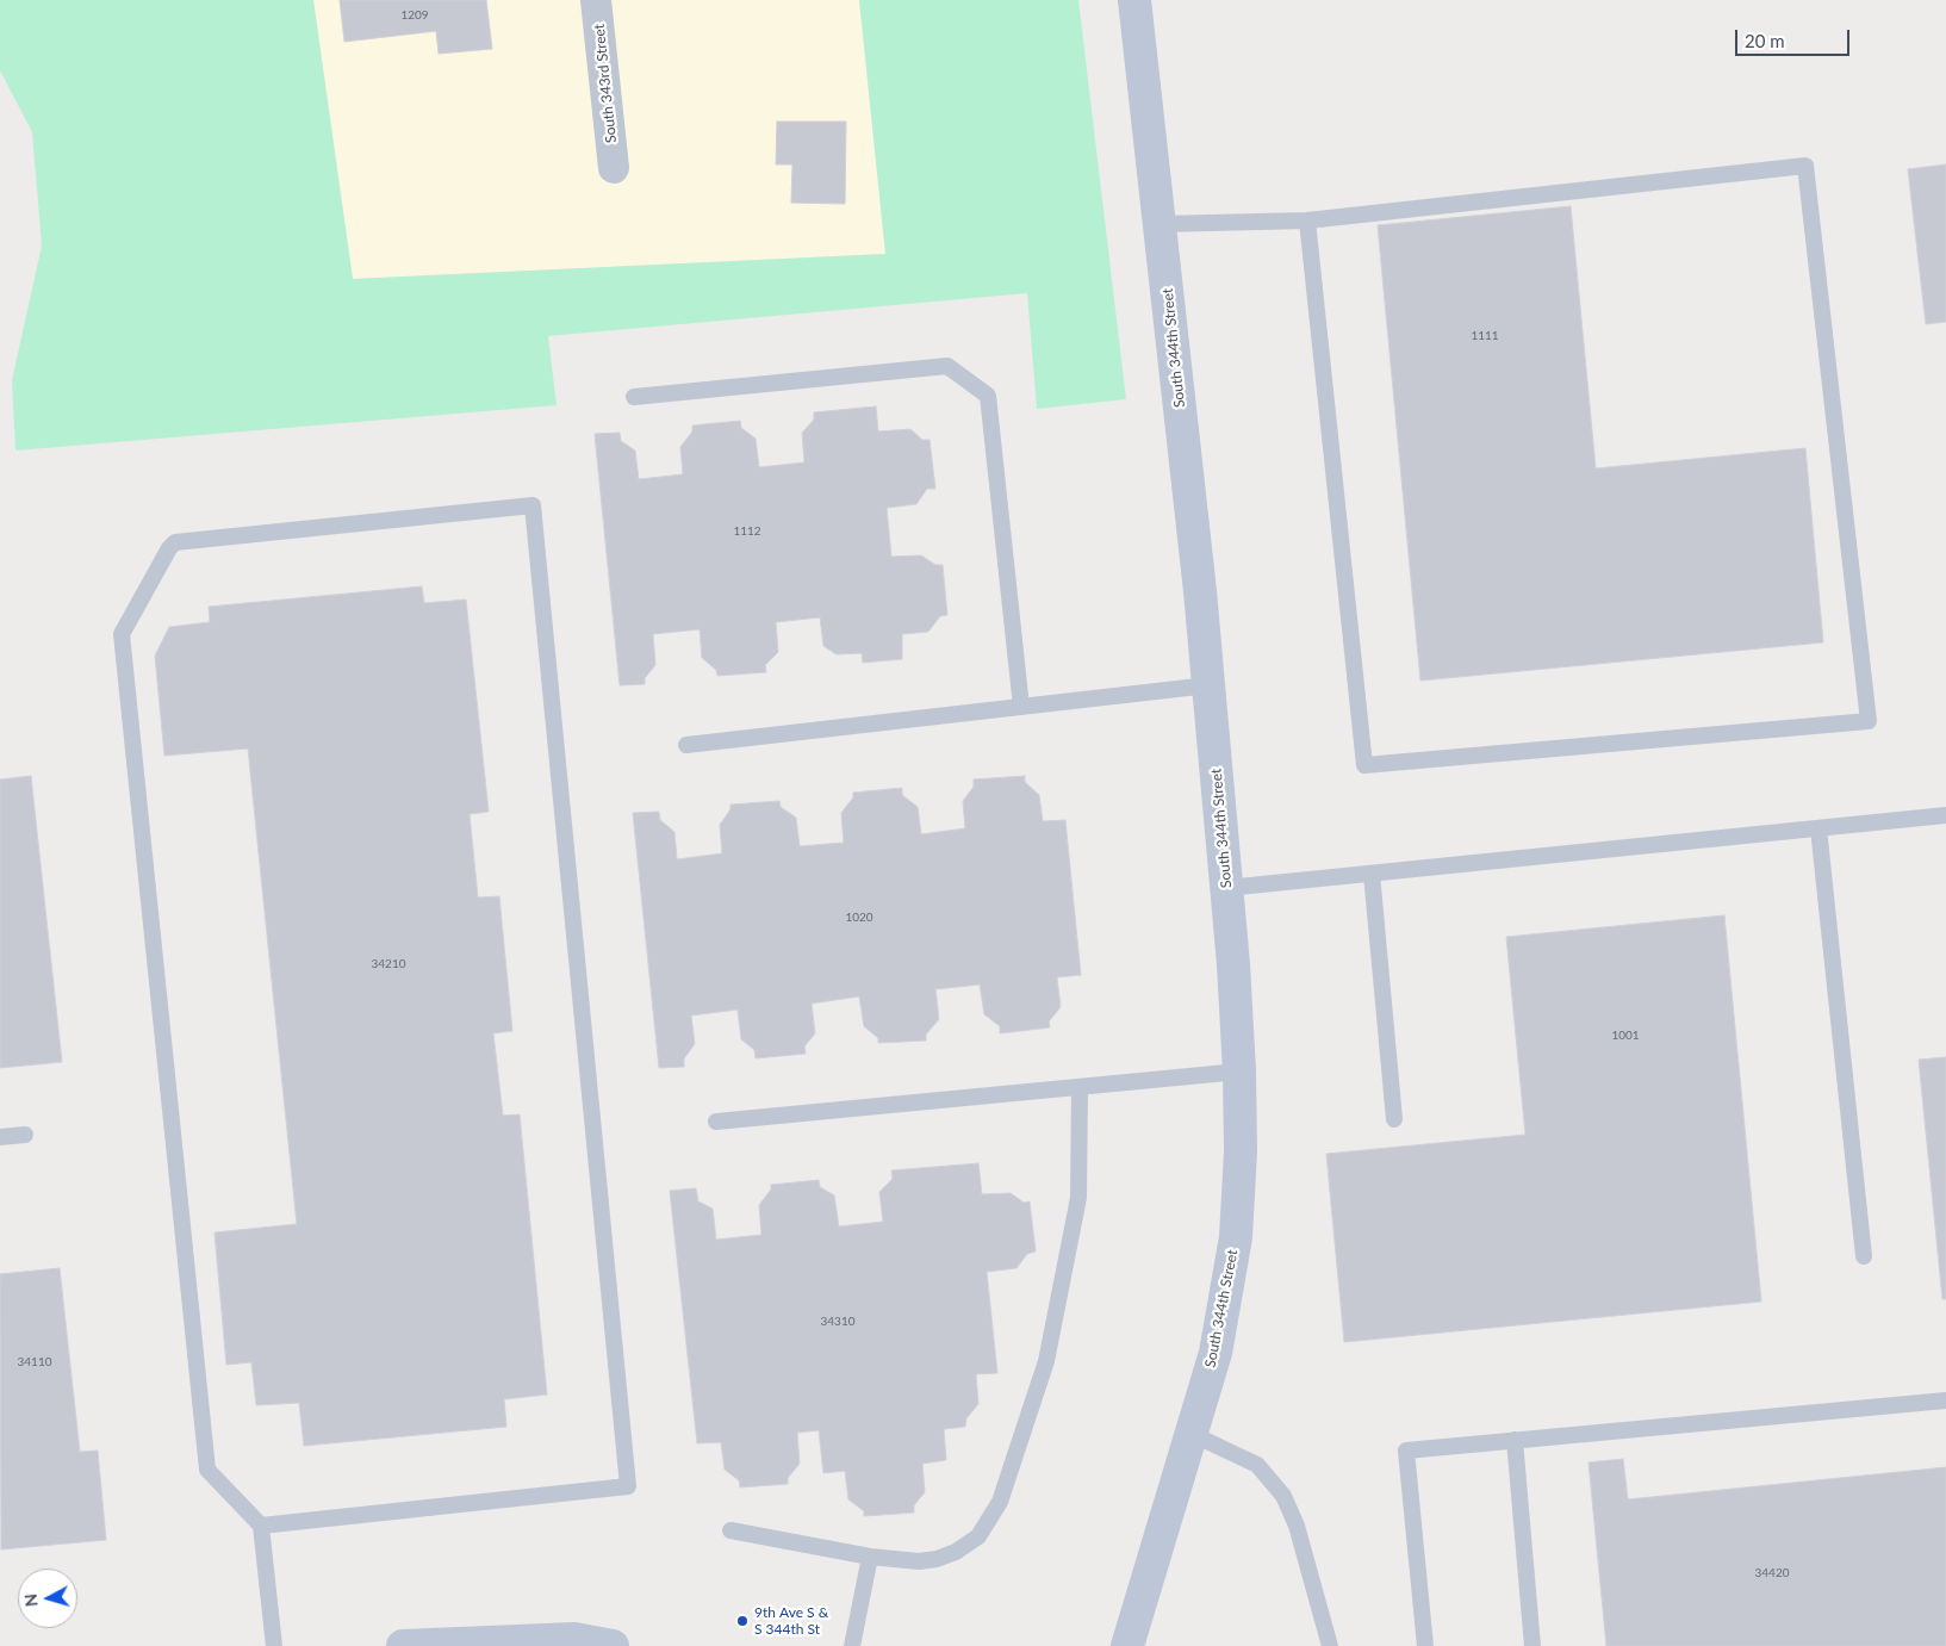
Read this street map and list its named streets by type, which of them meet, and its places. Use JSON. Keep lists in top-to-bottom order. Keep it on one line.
{"streets":{"street":["South 343rd Street","South 344th Street"]},"places":["9th Ave S & S 344th St"],"house_numbers":["1209","1111","1112","1020","34210","1001","34310","34110","34420"],"scale_bar":"20 m","north":"left"}
